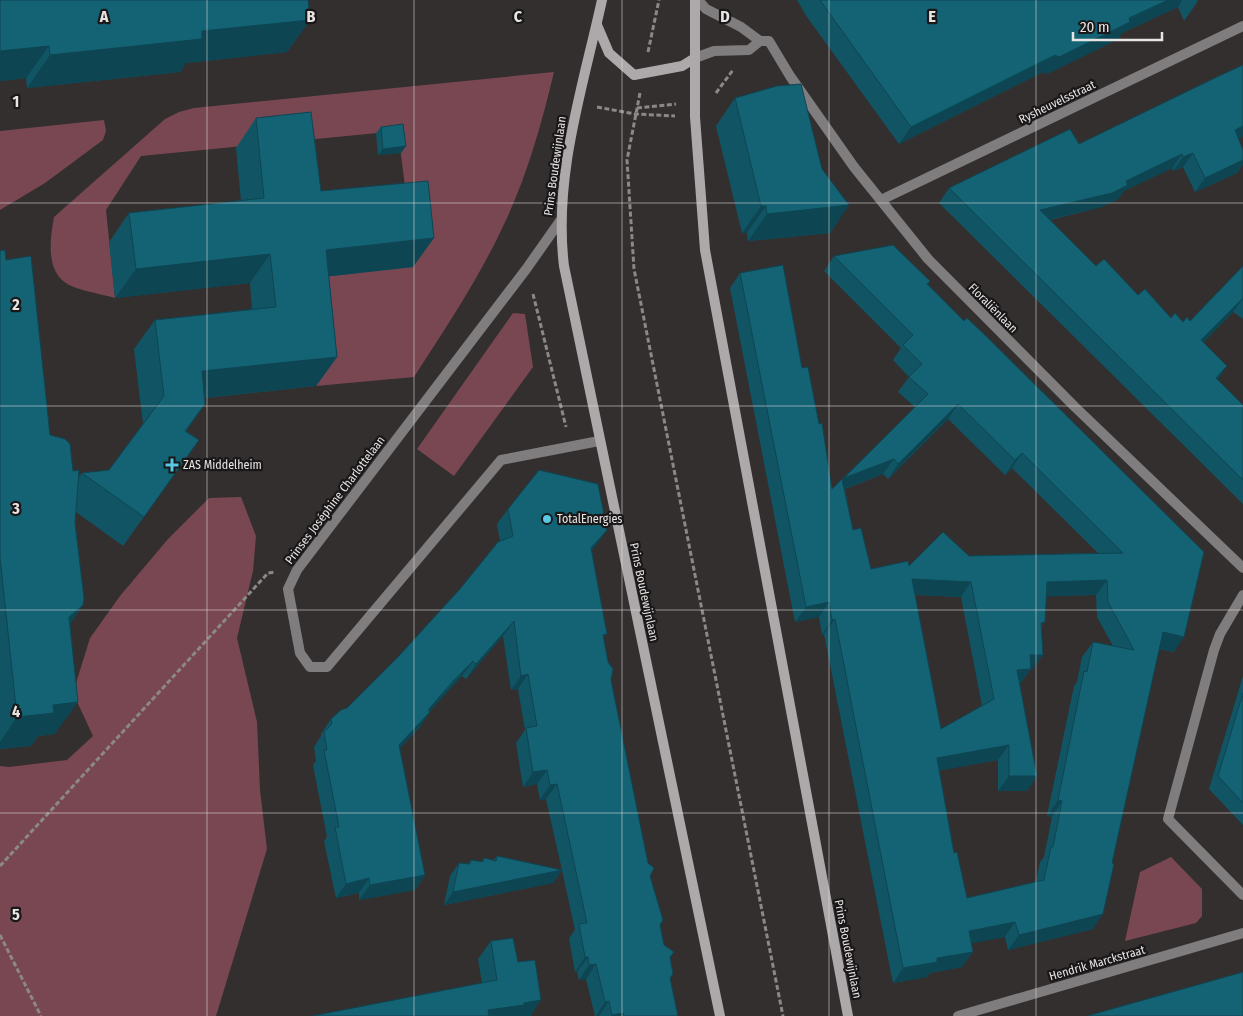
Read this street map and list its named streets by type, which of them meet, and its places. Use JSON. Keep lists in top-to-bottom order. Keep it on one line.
{"streets":{"main road":["Prins Boudewijnlaan"],"street":["Rysheuvelsstraat","Floraliënlaan","Prinses Joséphine Charlottelaan","Hendrik Marckstraat"]},"crossings":[["Rysheuvelsstraat","Floraliënlaan"],["Prins Boudewijnlaan","Floraliënlaan"],["Prins Boudewijnlaan","Prinses Joséphine Charlottelaan"]],"places":{"health":["ZAS Middelheim"],"other":["TotalEnergies"]},"scale_bar":"20 m","grid":{"columns":["A","B","C","D","E"],"rows":["1","2","3","4","5"]}}
